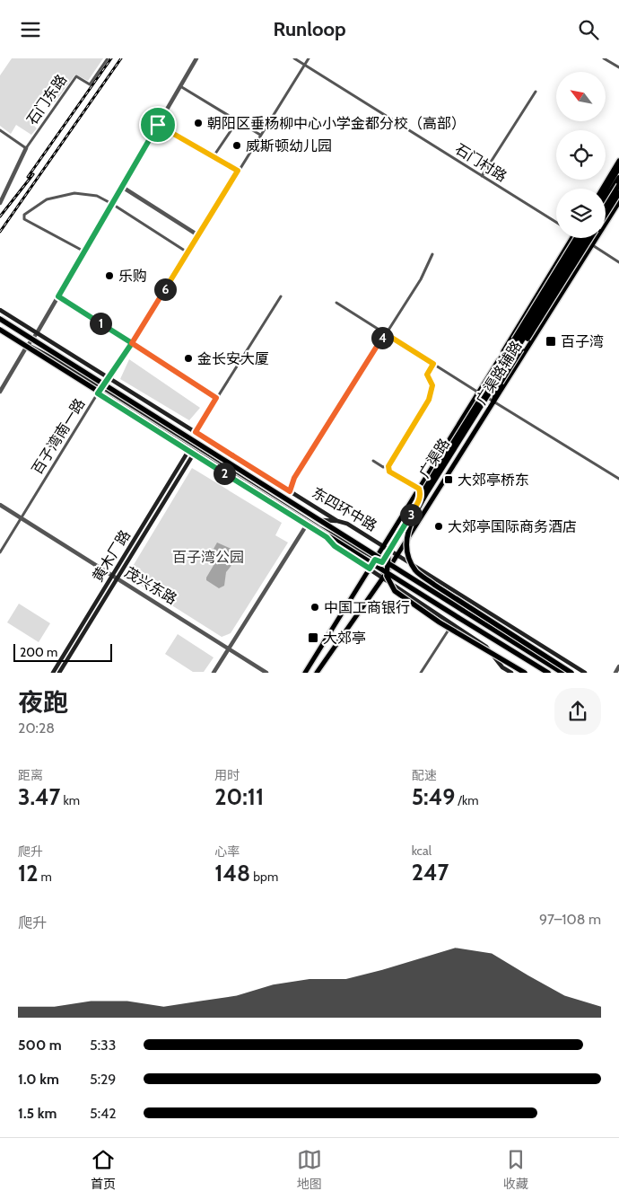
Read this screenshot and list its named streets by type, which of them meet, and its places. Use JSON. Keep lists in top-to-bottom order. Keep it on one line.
{"streets":{"highway":["广渠路","东四环中路"],"main road":["广渠路辅路","黄木厂路"],"street":["石门东路","石门村路","百子湾南一路","茂兴东路"]},"crossings":[["石门村路","百子湾南一路"],["广渠路辅路","东四环中路"],["百子湾南一路","东四环中路"],["百子湾南一路","茂兴东路"],["广渠路","东四环中路"],["东四环中路","黄木厂路"],["黄木厂路","茂兴东路"]],"parks":["百子湾公园"],"places":{"other":["朝阳区垂杨柳中心小学金都分校（高部）","威斯顿幼儿园","乐购","金长安大厦","大郊亭国际商务酒店","中国工商银行"],"transit":["百子湾","大郊亭桥东","大郊亭"]},"scale_bar":"200 m","north":"top left","page":{"header":"Runloop","pins":["6","1","4","2","3"],"scale":"200 m","heading":["夜跑","20:28"],"stats":[["距离","3.47 km"],["用时","20:11"],["配速","5:49 /km"],["爬升","12 m"],["心率","148 bpm"],["kcal","247"]],"chart":["爬升","97–108 m"],"list":[{"name":"500 m","note":"5:33"},{"name":"1.0 km","note":"5:29"},{"name":"1.5 km","note":"5:42"}],"tabs":["首页","地图","收藏"]}}
